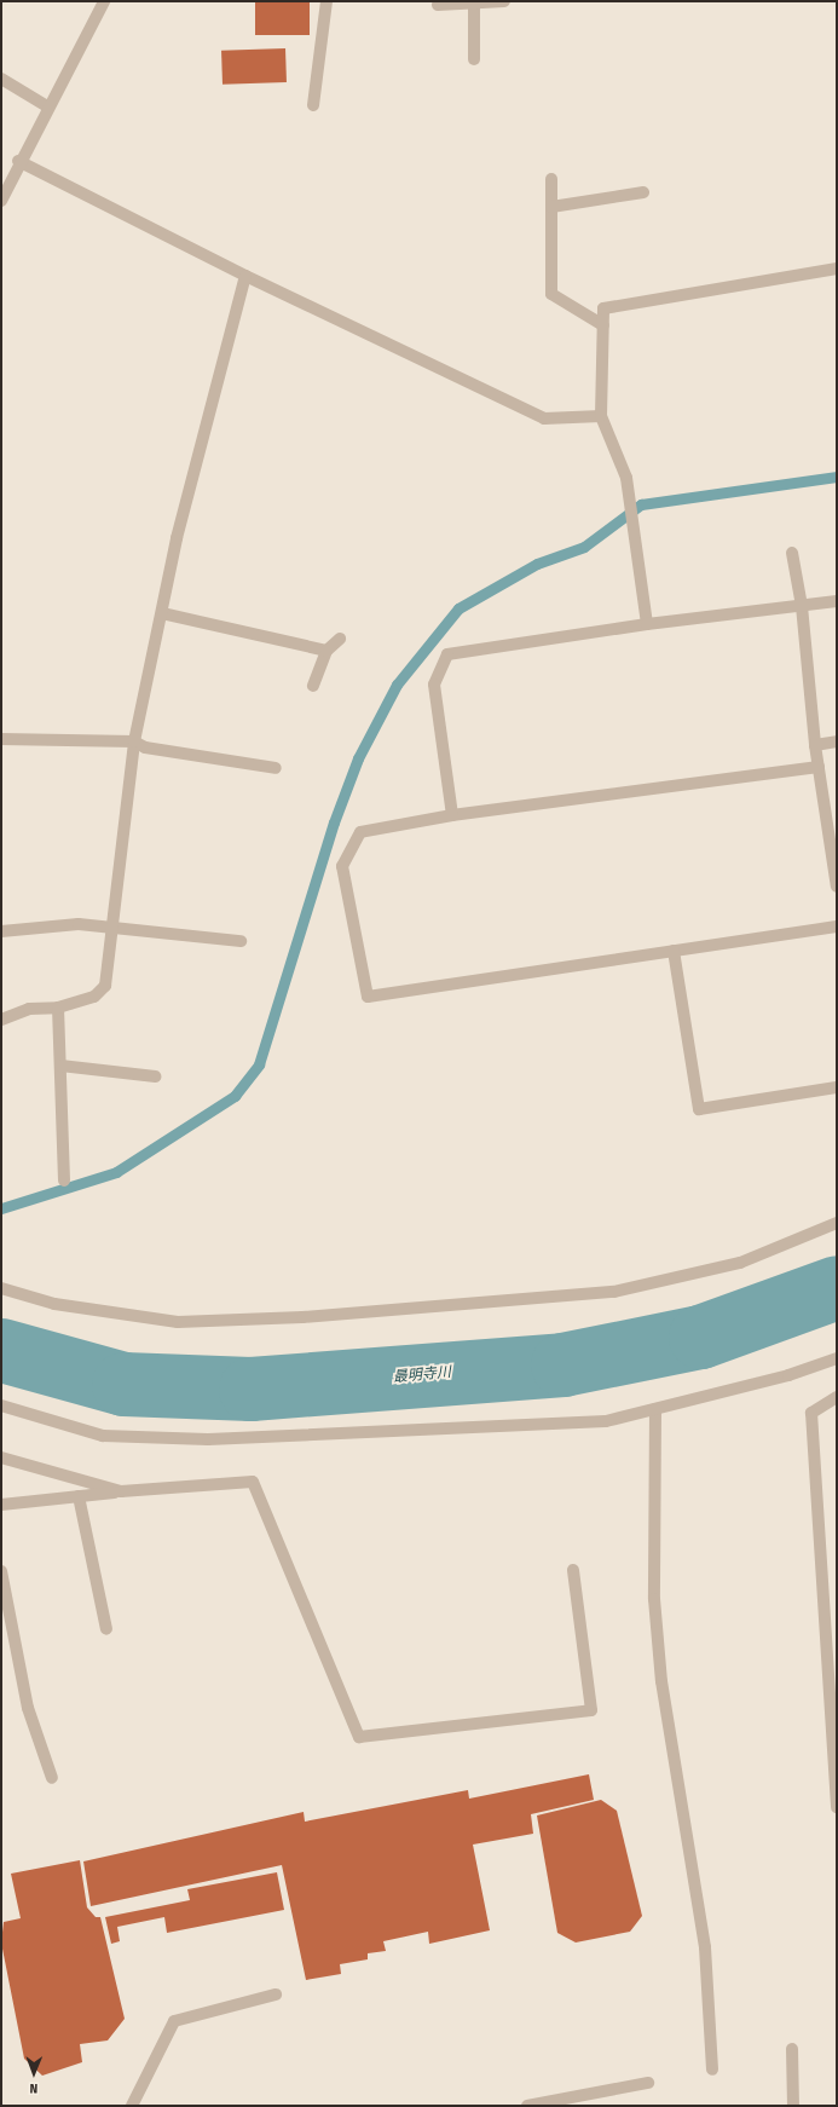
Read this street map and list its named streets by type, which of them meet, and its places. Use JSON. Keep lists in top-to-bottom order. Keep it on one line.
{"water":["最明寺川"],"north":"bottom"}
